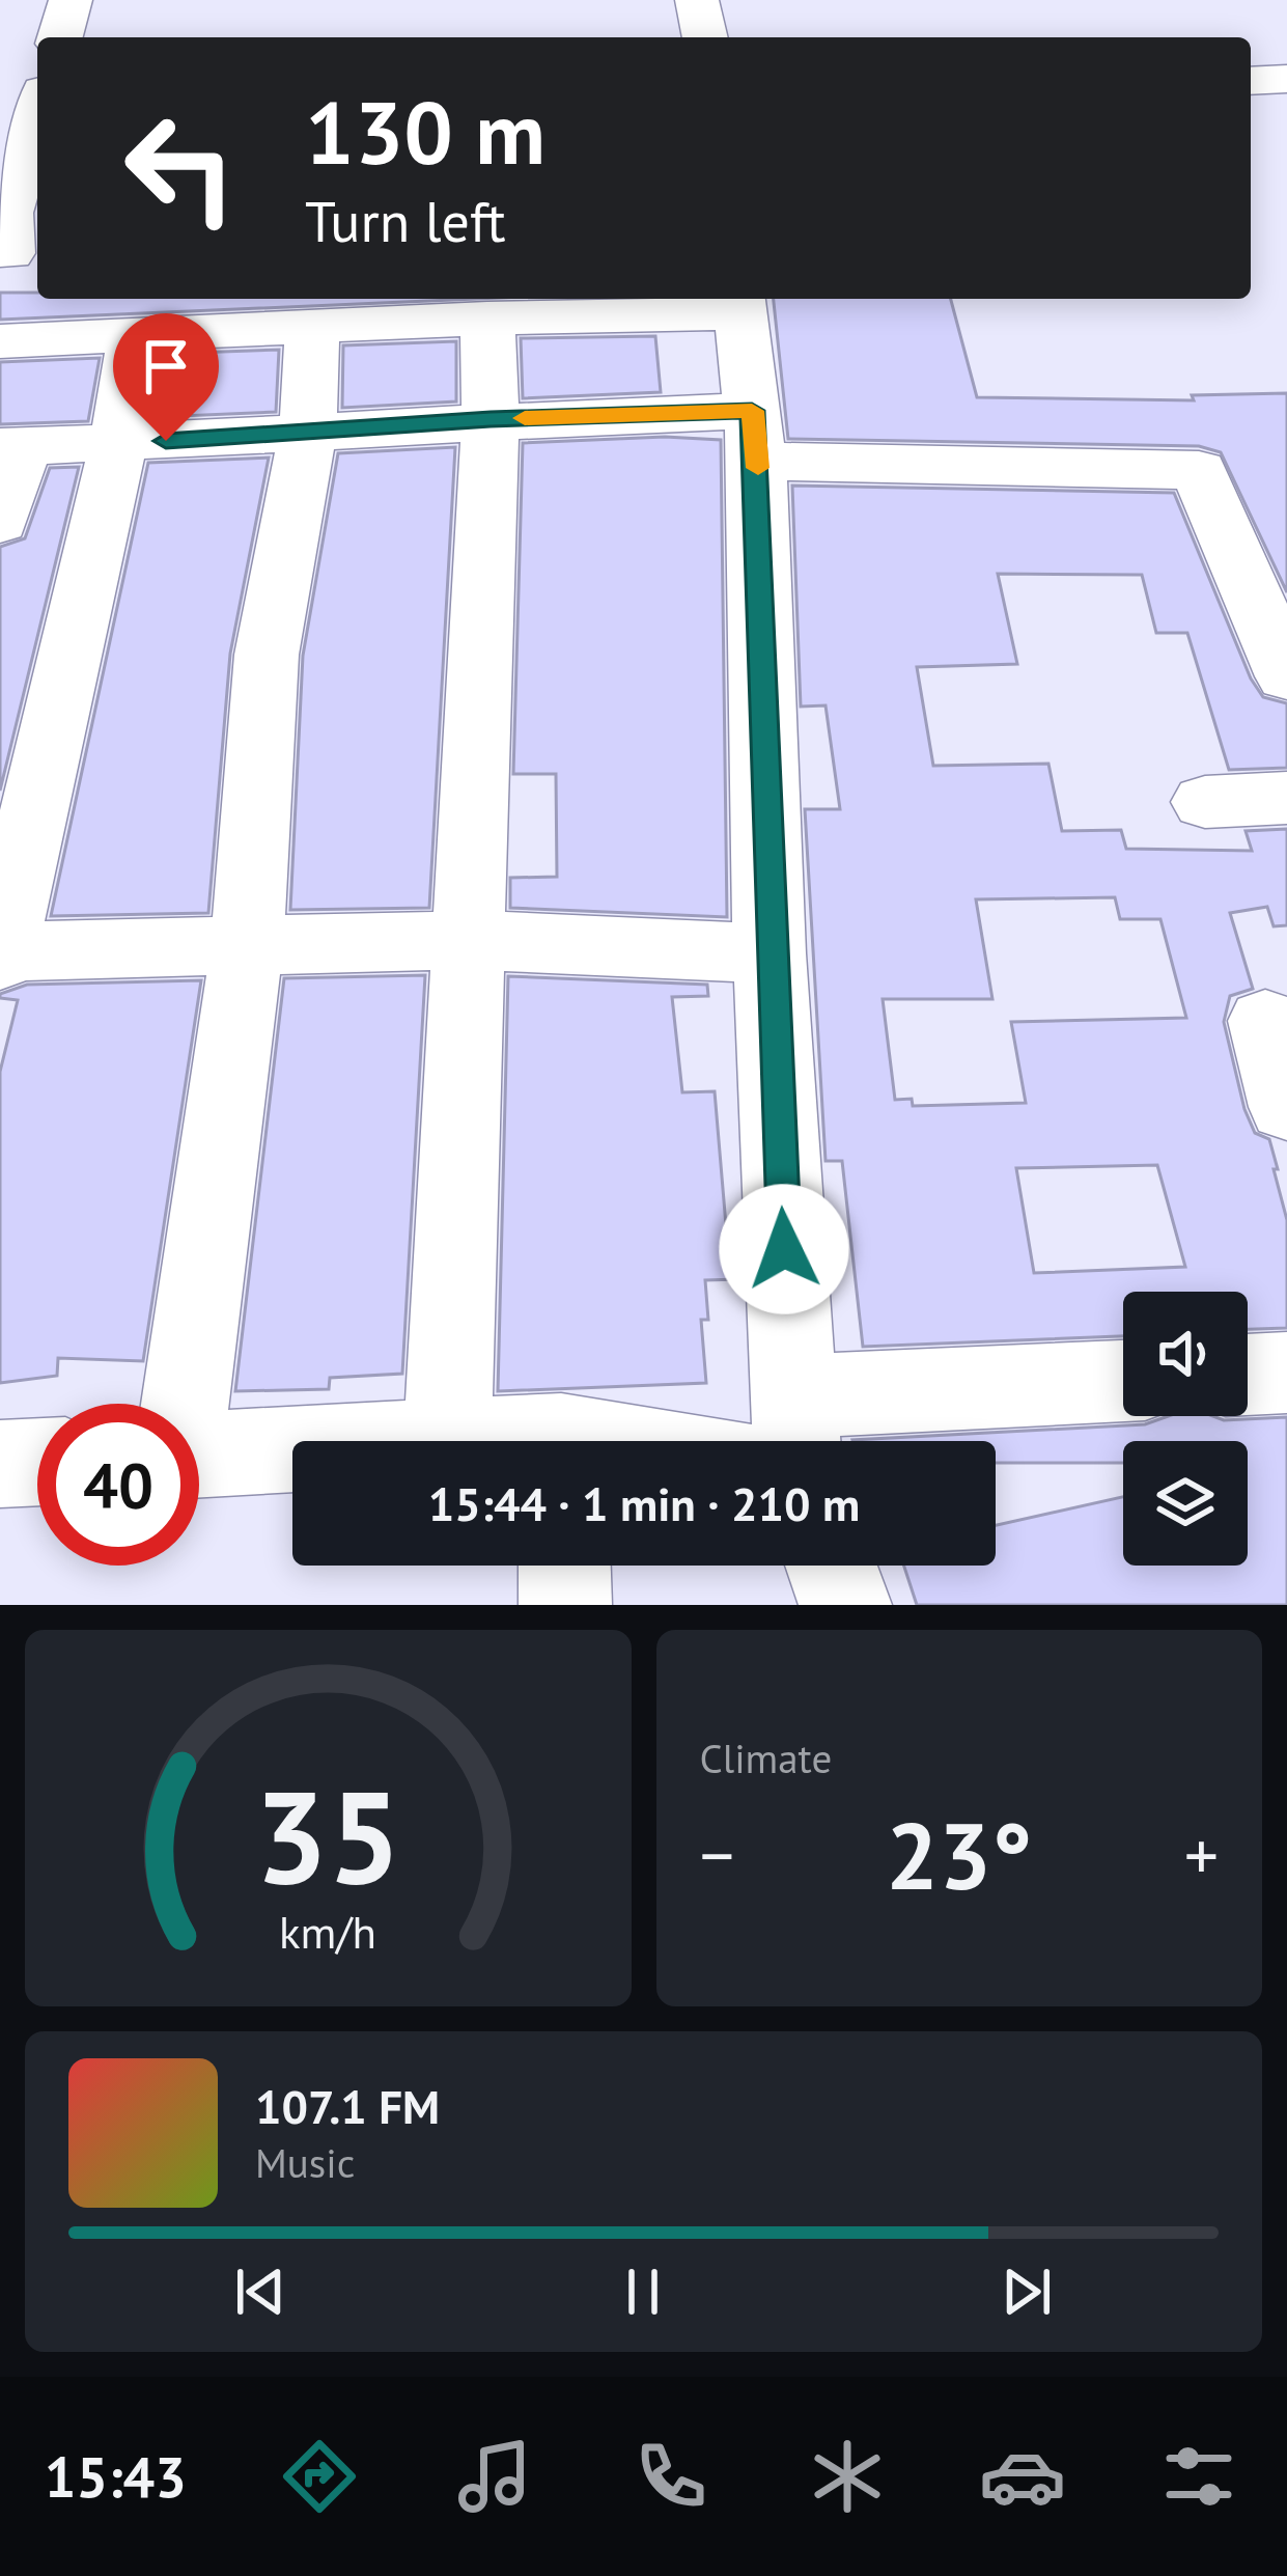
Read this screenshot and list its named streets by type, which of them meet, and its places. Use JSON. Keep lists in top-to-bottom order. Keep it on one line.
{"page":{"turn":["130 m","Turn left"],"limit":"40","trip":"15:44 · 1 min · 210 m","tile":"Climate","heat":["−","23°","+"],"song":["107.1 FM","Music"],"tabs":"15:43","gauge":["35","km/h"]}}
